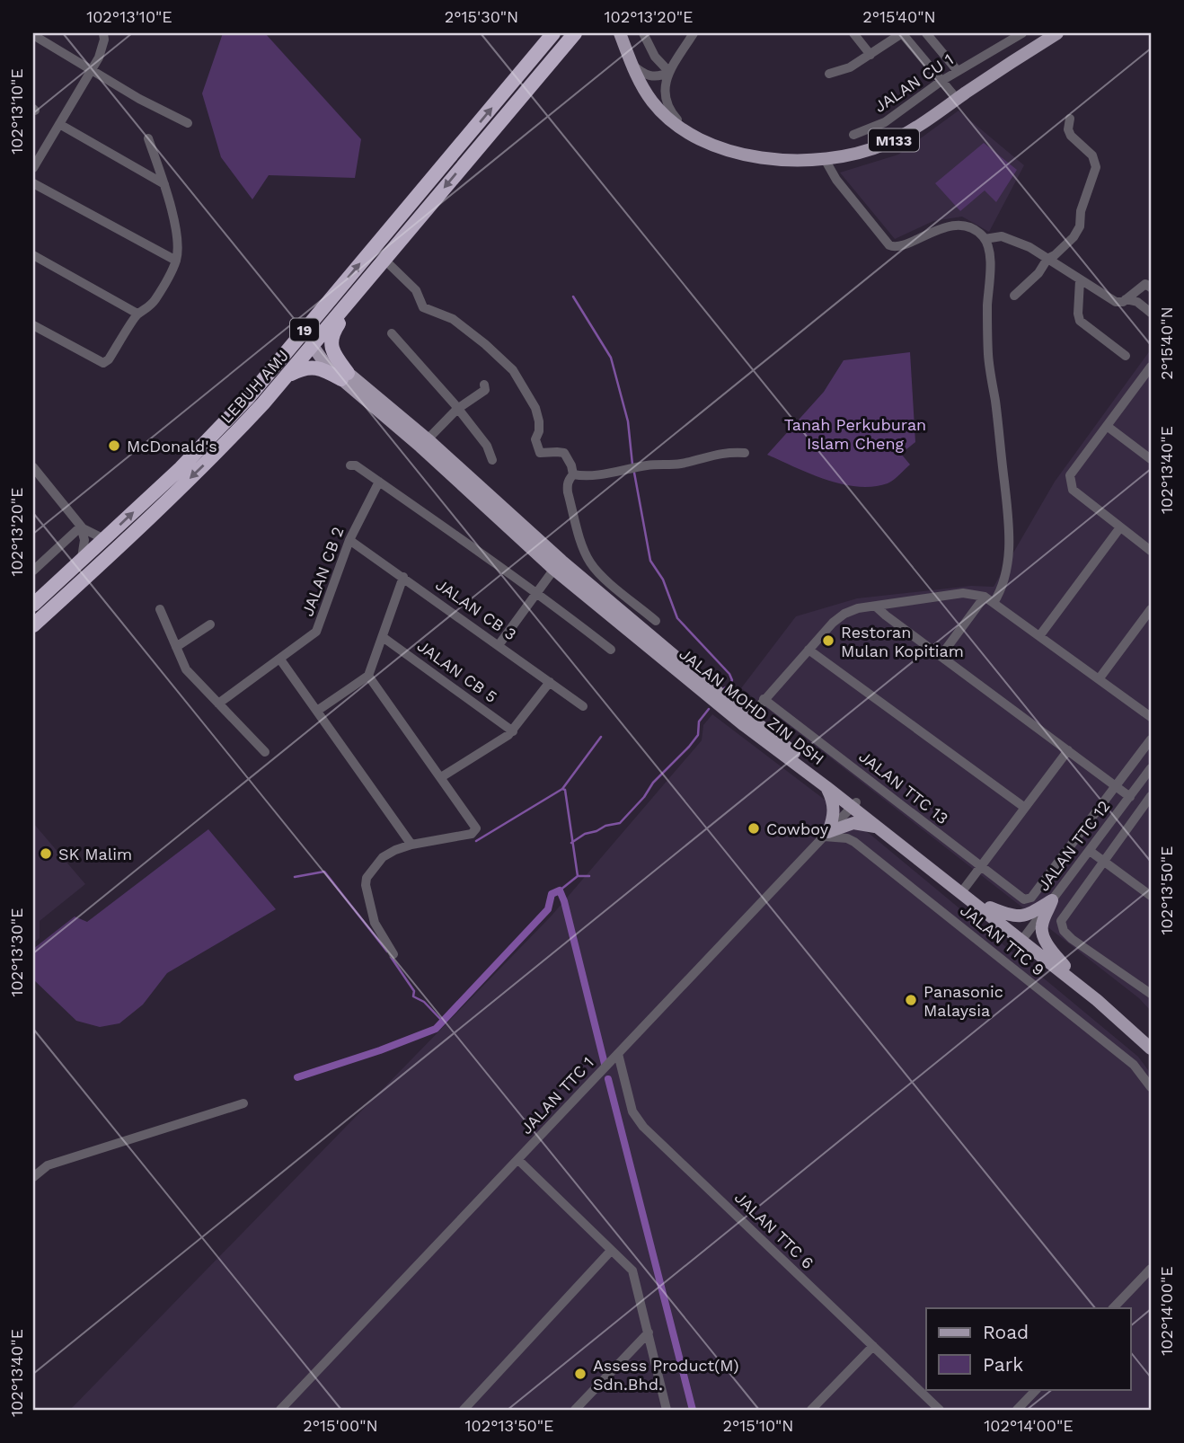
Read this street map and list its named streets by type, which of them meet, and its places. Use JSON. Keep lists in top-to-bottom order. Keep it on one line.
{"streets":{"highway":["19","LEBUH AMJ"],"main road":["M133","JALAN MOHD ZIN DSH"],"street":["JALAN CU 1","JALAN CB 2","JALAN CB 3","JALAN CB 5","JALAN TTC 13","JALAN TTC 12","JALAN TTC 9","JALAN TTC 1","JALAN TTC 6"]},"crossings":[["LEBUH AMJ","JALAN MOHD ZIN DSH"],["JALAN CB 2","JALAN CB 3"],["JALAN MOHD ZIN DSH","JALAN TTC 12"],["JALAN MOHD ZIN DSH","JALAN TTC 1"],["JALAN TTC 9","JALAN TTC 1"],["JALAN TTC 1","JALAN TTC 6"]],"parks":["Tanah Perkuburan Islam Cheng"],"places":["McDonald's","Restoran Mulan Kopitiam","Cowboy","SK Malim","Panasonic Malaysia","Assess Product(M) Sdn.Bhd."],"legend":["Road","Park"],"coordinates":["102°13'10\"E","2°15'30\"N","102°13'20\"E","2°15'40\"N","102°13'40\"E","102°13'50\"E","102°13'30\"E","102°14'00\"E","2°15'00\"N","2°15'10\"N"]}
